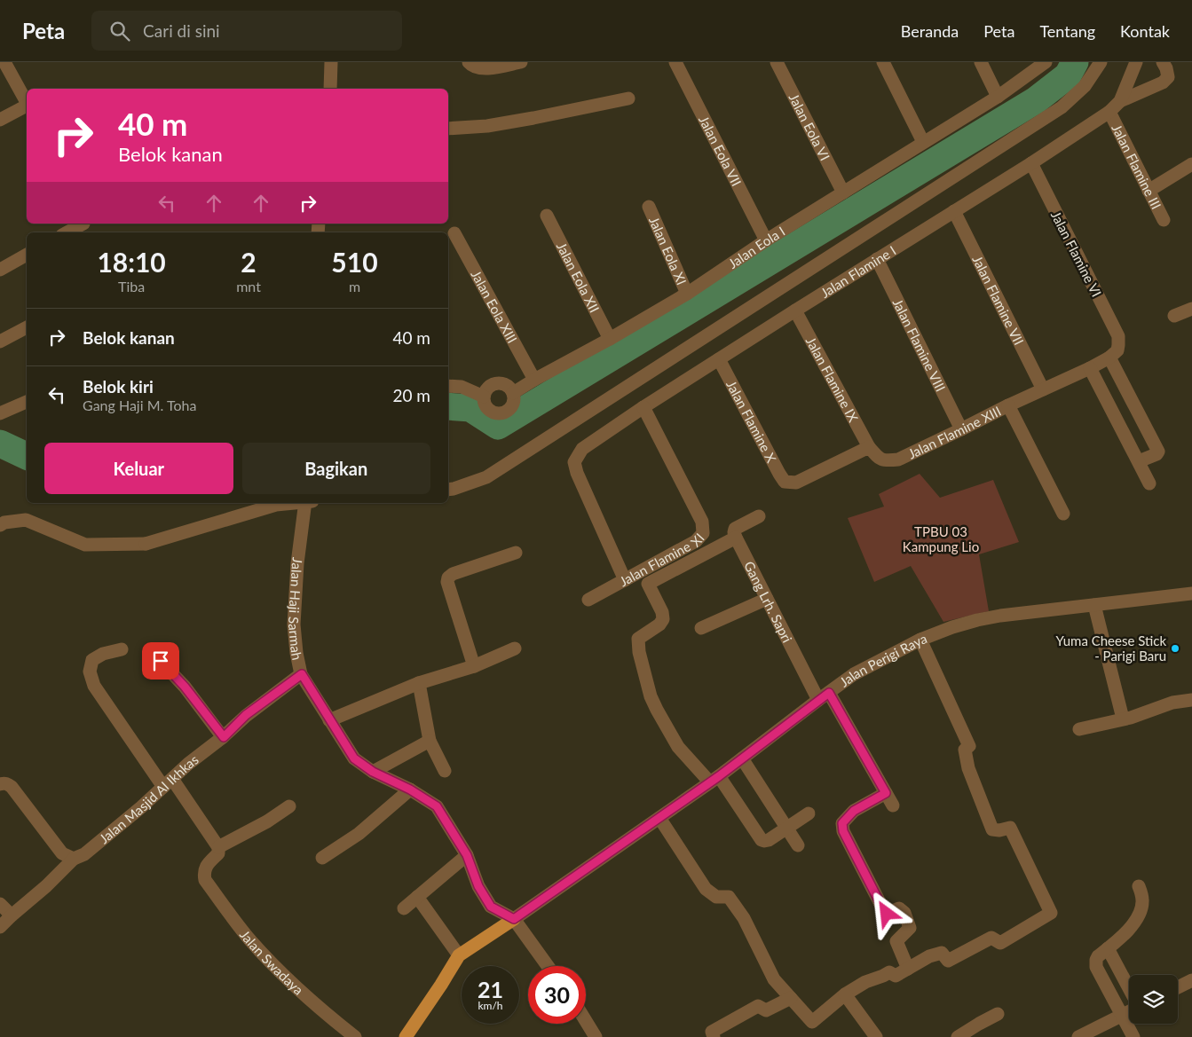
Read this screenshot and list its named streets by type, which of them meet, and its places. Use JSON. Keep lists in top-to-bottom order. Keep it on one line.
{"streets":{"street":["Jalan Eola VI","Jalan Eola VII","Jalan Flamine III","Jalan Eola I","Jalan Eola XI","Jalan Flamine VI","Jalan Flamine I","Jalan Eola XII","Jalan Flamine VII","Jalan Eola XIII","Jalan Flamine VIII","Jalan Flamine IX","Jalan Flamine X","Jalan Flamine XIII","Jalan Flamine XI","Gang Lrh. Sapri","Jalan Haji Sarmah","Jalan Perigi Raya","Jalan Masjid Al Ikhkas","Jalan Swadaya"]},"crossings":[["Jalan Eola VI","Jalan Eola I"],["Jalan Eola VII","Jalan Eola I"],["Jalan Flamine III","Jalan Flamine I"],["Jalan Eola I","Jalan Eola XI"],["Jalan Eola I","Jalan Eola XII"],["Jalan Eola I","Jalan Eola XIII"],["Jalan Flamine VI","Jalan Flamine I"],["Jalan Flamine VI","Jalan Flamine XIII"],["Jalan Flamine I","Jalan Flamine VII"],["Jalan Flamine I","Jalan Flamine VIII"],["Jalan Flamine I","Jalan Flamine IX"],["Jalan Flamine I","Jalan Flamine X"],["Jalan Flamine I","Jalan Flamine XI"],["Jalan Flamine VII","Jalan Flamine XIII"],["Jalan Flamine VIII","Jalan Flamine XIII"],["Jalan Flamine IX","Jalan Flamine X"],["Jalan Flamine IX","Jalan Flamine XIII"],["Jalan Flamine X","Jalan Flamine XIII"],["Gang Lrh. Sapri","Jalan Perigi Raya"],["Jalan Haji Sarmah","Jalan Perigi Raya"],["Jalan Haji Sarmah","Jalan Masjid Al Ikhkas"]],"parks":["TPBU 03 Kampung Lio"],"places":["Yuma Cheese Stick - Parigi Baru"],"page":{"header":"Peta","search":"Cari di sini","nav":["Beranda","Peta","Tentang","Kontak"],"turn":["40 m","Belok kanan"],"eta":["18:10","Tiba","2","mnt","510","m"],"list":[{"name":"Belok kanan","value":"40 m"},{"name":"Belok kiri","note":"Gang Haji M. Toha","value":"20 m"}],"buttons":["Keluar","Bagikan"],"speed":"21 km/h","limit":"30"}}
